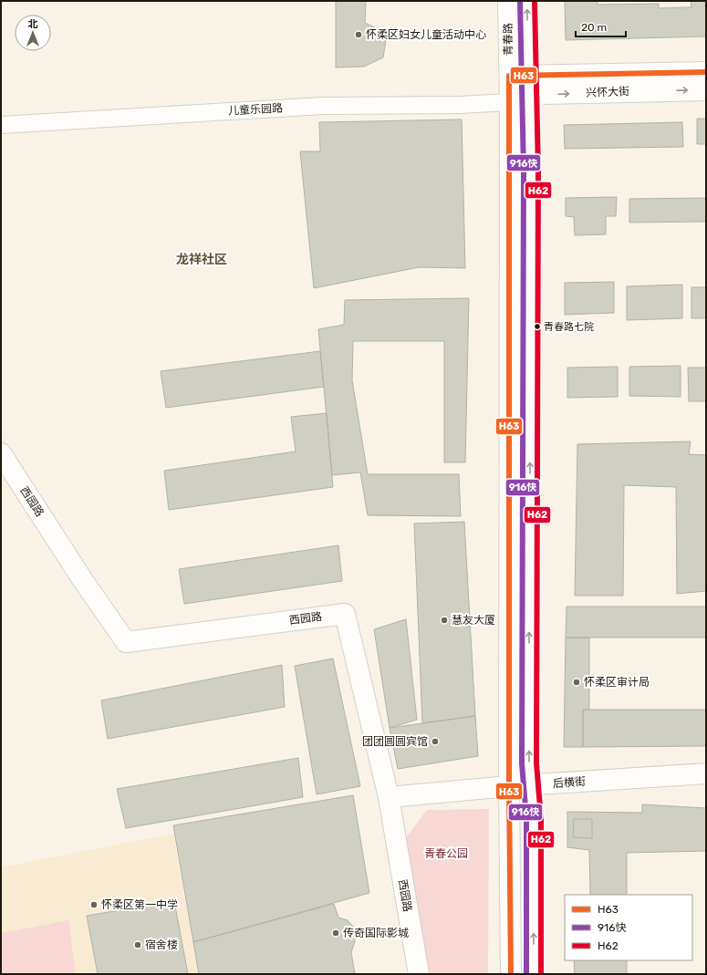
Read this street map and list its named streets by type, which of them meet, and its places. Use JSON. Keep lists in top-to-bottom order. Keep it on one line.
{"streets":{"main road":["青春路","兴怀大街","西园路","后横街"],"street":["儿童乐园路"]},"crossings":[["青春路","兴怀大街"],["青春路","儿童乐园路"],["青春路","后横街"],["兴怀大街","儿童乐园路"],["西园路","后横街"]],"districts":["龙祥社区"],"parks":["青春公园"],"places":["怀柔区妇女儿童活动中心","青春路七院","慧友大厦","怀柔区审计局","团团圆圆宾馆","怀柔区第一中学","传奇国际影城","宿舍楼"],"lines":["transit line 916快","transit line H62","transit line H63"],"legend":["H63","916快","H62"],"scale_bar":"20 m","north":"top"}
